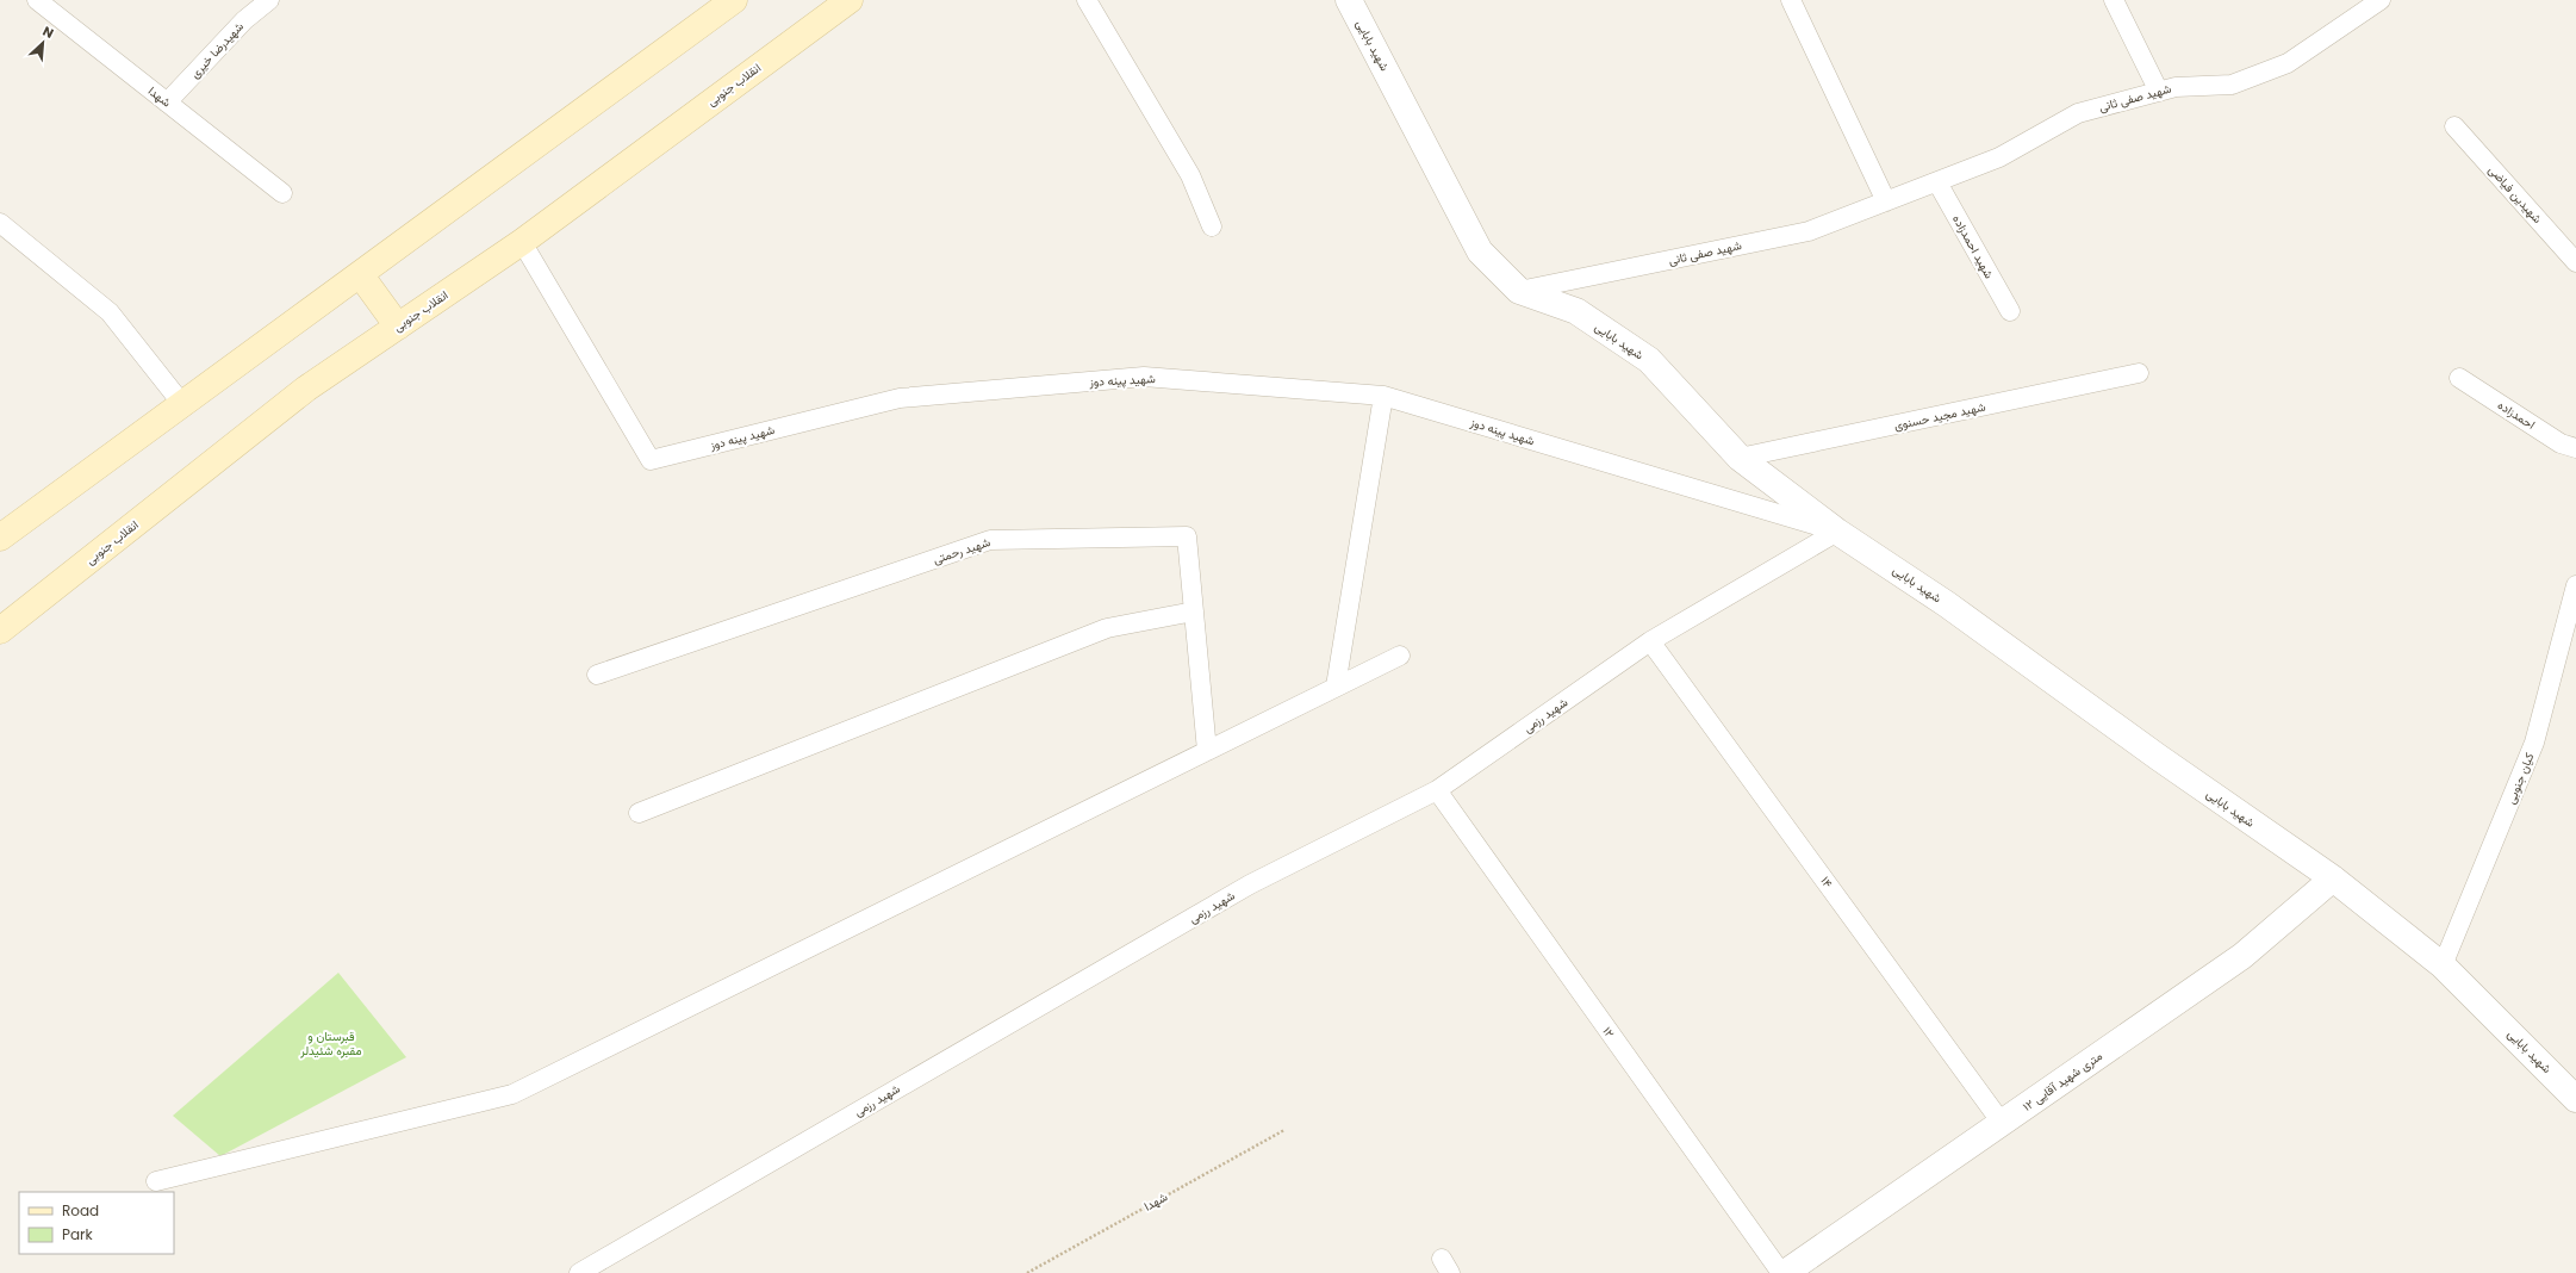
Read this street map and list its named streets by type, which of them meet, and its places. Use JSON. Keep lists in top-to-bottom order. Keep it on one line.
{"streets":{"street":["شهید بابایی","انقلاب جنوبی","۱۲ متری شهید آقایی"],"lane":["شهیدرضا خیری","شهدا","شهید صفی ثانی","شهیدین فیاضی","شهید احمدزاده","شهید پینه دوز","احمدزاده","شهید مجید حسنوی","شهید رحمتی","شهید رزمی","کیان جنوبی","۱۴","۱۲"]},"crossings":[["شهید بابایی","شهید صفی ثانی"],["شهید بابایی","شهید پینه دوز"],["شهید بابایی","شهید مجید حسنوی"],["شهید بابایی","شهید رزمی"],["شهید بابایی","کیان جنوبی"],["شهید بابایی","۱۲ متری شهید آقایی"],["شهیدرضا خیری","شهدا"],["انقلاب جنوبی","شهید پینه دوز"],["شهید صفی ثانی","شهید احمدزاده"],["شهید پینه دوز","شهید رزمی"],["شهید رزمی","۱۴"],["شهید رزمی","۱۲"],["۱۴","۱۲ متری شهید آقایی"],["۱۲","۱۲ متری شهید آقایی"]],"parks":["قبرستان و مقبره شئیدلر"],"legend":["Road","Park"],"north":"top right"}
